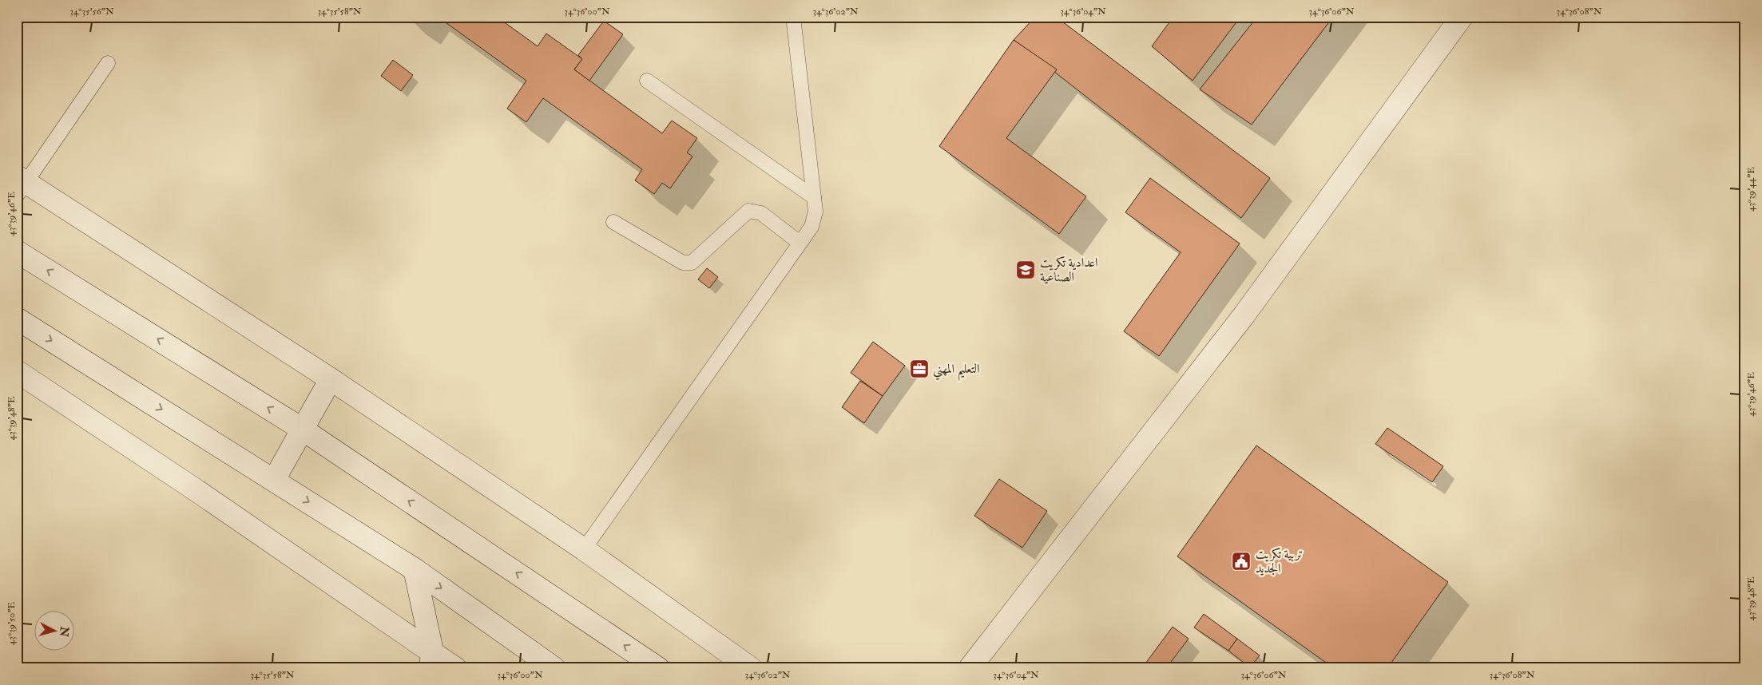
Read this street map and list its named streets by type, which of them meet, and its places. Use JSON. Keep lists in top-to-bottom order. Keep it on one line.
{"places":{"school or university":["اعدادية تكريت الصناعية"],"office":["التعليم المهني"],"public building":["تربية تكريت الجديد"]},"north":"right","coordinates":["34°35'56\"N","34°35'58\"N","34°36'00\"N","34°36'02\"N","34°36'04\"N","34°36'06\"N","34°36'08\"N","43°39'44\"E","43°39'46\"E","43°39'48\"E","43°39'50\"E"]}
